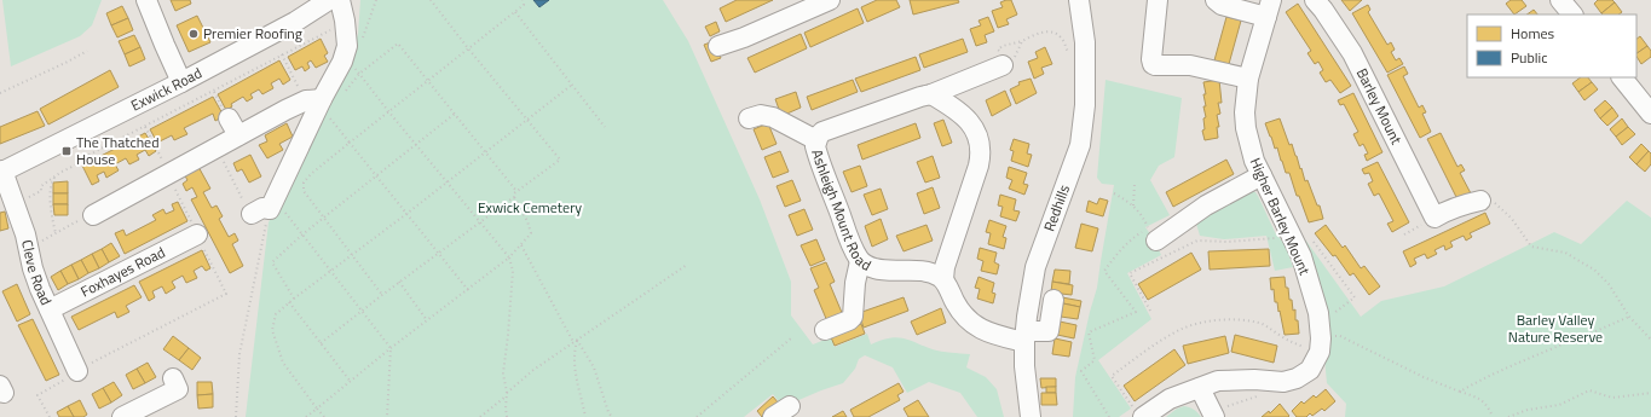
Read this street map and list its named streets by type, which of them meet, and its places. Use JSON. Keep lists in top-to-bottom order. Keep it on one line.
{"streets":{"street":["Exwick Road","Barley Mount","Ashleigh Mount Road","Redhills","Higher Barley Mount","Cleve Road","Foxhayes Road"]},"crossings":[["Exwick Road","Cleve Road"],["Cleve Road","Foxhayes Road"]],"parks":["Exwick Cemetery","Barley Valley Nature Reserve"],"places":{"other":["Premier Roofing"],"transit":["The Thatched House"]},"legend":["Homes","Public"]}
